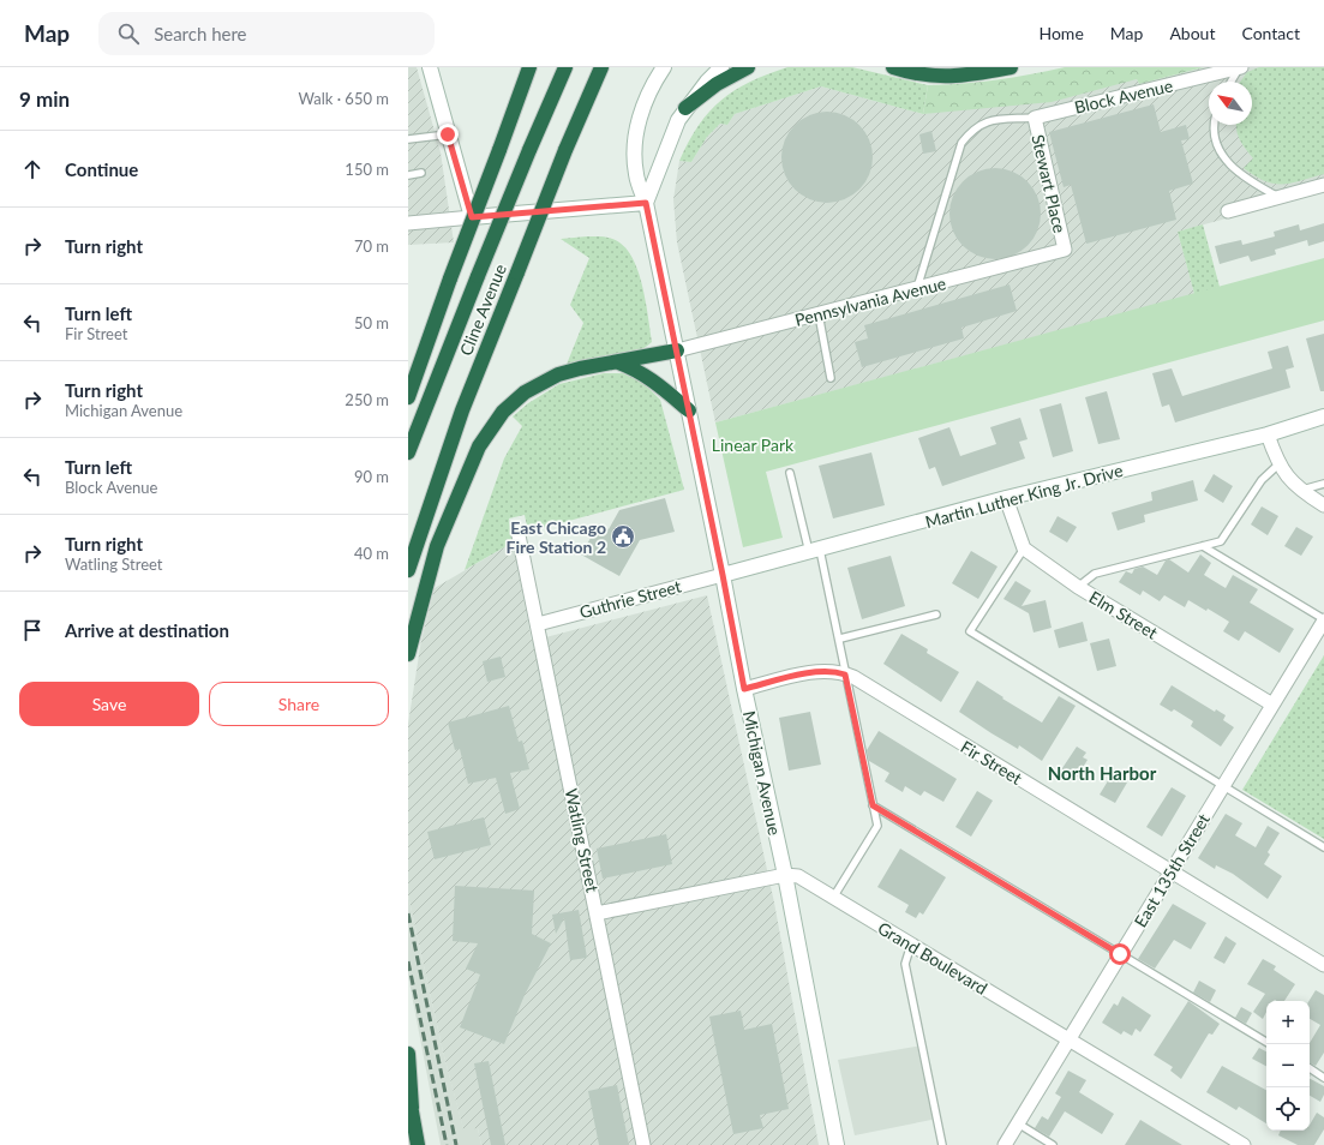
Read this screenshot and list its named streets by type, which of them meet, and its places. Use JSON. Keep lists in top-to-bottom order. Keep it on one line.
{"streets":{"highway":["Cline Avenue"],"main road":["Martin Luther King Jr. Drive","Michigan Avenue"],"street":["Block Avenue","Stewart Place","Pennsylvania Avenue","Guthrie Street","Elm Street","Fir Street","Watling Street","East 135th Street","Grand Boulevard"]},"crossings":[["Block Avenue","Stewart Place"],["Stewart Place","Pennsylvania Avenue"],["Pennsylvania Avenue","Michigan Avenue"],["Martin Luther King Jr. Drive","Guthrie Street"],["Martin Luther King Jr. Drive","Michigan Avenue"],["Guthrie Street","Michigan Avenue"],["Guthrie Street","Watling Street"],["Elm Street","East 135th Street"],["Fir Street","Michigan Avenue"],["Fir Street","East 135th Street"],["Michigan Avenue","Grand Boulevard"],["Watling Street","Grand Boulevard"],["East 135th Street","Grand Boulevard"]],"districts":["North Harbor"],"parks":["Linear Park"],"places":{"public building":["East Chicago Fire Station 2"]},"north":"top left","page":{"header":"Map","search":"Search here","nav":["Home","Map","About","Contact"],"heading":["9 min","Walk · 650 m"],"list":[["Continue","150 m"],["Turn right","70 m"],["Turn left","Fir Street","50 m"],["Turn right","Michigan Avenue","250 m"],["Turn left","Block Avenue","90 m"],["Turn right","Watling Street","40 m"],"Arrive at destination"],"buttons":["Save","Share"],"map_buttons":["+","−"]}}
